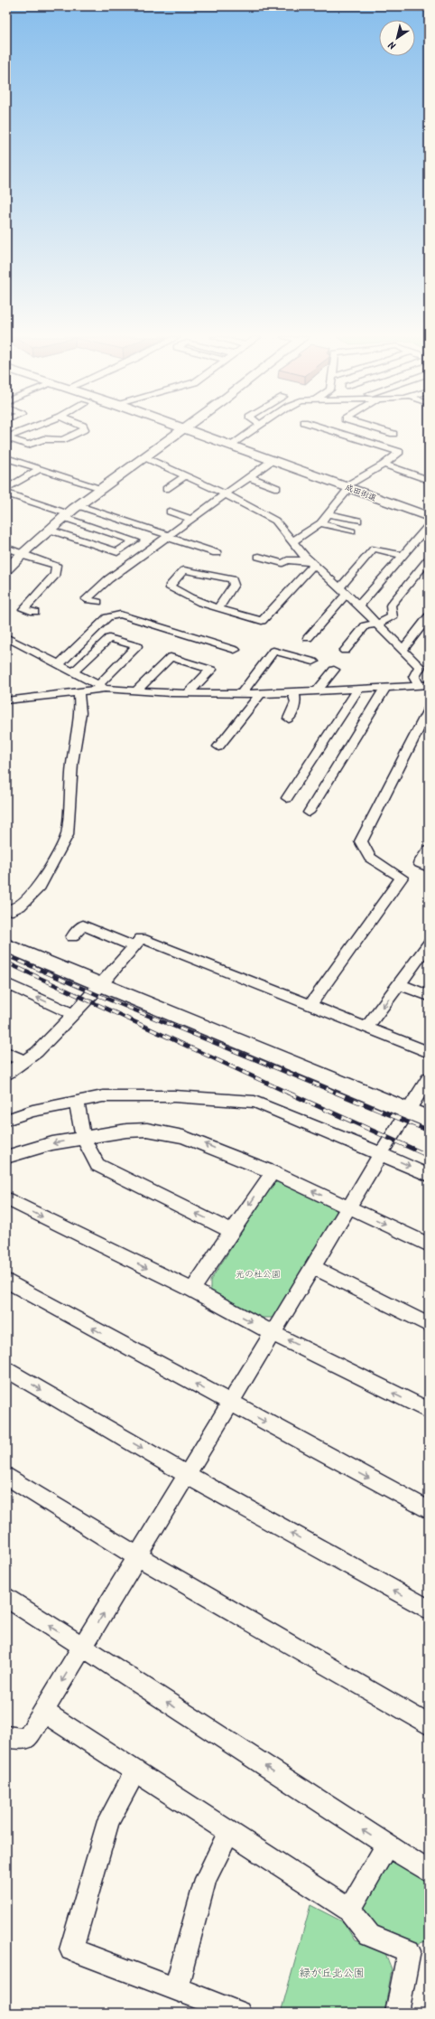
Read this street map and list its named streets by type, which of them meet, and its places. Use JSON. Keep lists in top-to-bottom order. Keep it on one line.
{"streets":{"highway":["成田街道"]},"parks":["光の杜公園","緑が丘北公園"],"north":"bottom left"}
